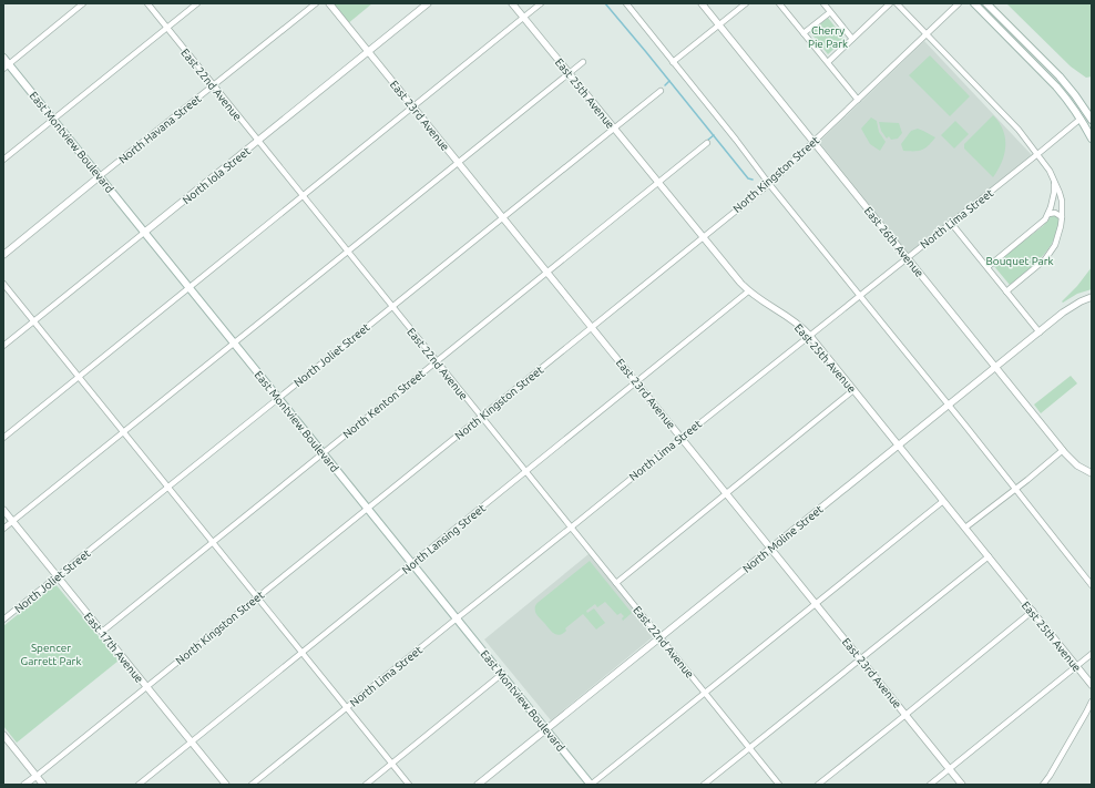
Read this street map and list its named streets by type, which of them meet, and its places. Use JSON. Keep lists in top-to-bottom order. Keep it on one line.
{"streets":{"main road":["East Montview Boulevard"],"street":["East 22nd Avenue","East 25th Avenue","East 23rd Avenue","North Havana Street","North Kingston Street","North Iola Street","North Lima Street","East 26th Avenue","North Joliet Street","North Kenton Street","North Lansing Street","North Moline Street","East 17th Avenue"]},"crossings":[["East 22nd Avenue","North Havana Street"],["East 22nd Avenue","North Kingston Street"],["East 22nd Avenue","North Iola Street"],["East 22nd Avenue","North Lima Street"],["East 22nd Avenue","North Joliet Street"],["East 22nd Avenue","North Kenton Street"],["East 22nd Avenue","North Lansing Street"],["East 22nd Avenue","North Moline Street"],["East 25th Avenue","North Kingston Street"],["East 25th Avenue","North Lima Street"],["East 25th Avenue","North Joliet Street"],["East 25th Avenue","North Kenton Street"],["East 25th Avenue","North Lansing Street"],["East 25th Avenue","North Moline Street"],["East 23rd Avenue","North Kingston Street"],["East 23rd Avenue","North Iola Street"],["East 23rd Avenue","North Lima Street"],["East 23rd Avenue","North Joliet Street"],["East 23rd Avenue","North Kenton Street"],["East 23rd Avenue","North Lansing Street"],["East 23rd Avenue","North Moline Street"],["North Havana Street","East Montview Boulevard"],["East Montview Boulevard","North Kingston Street"],["East Montview Boulevard","North Iola Street"],["East Montview Boulevard","North Lima Street"],["East Montview Boulevard","North Joliet Street"],["East Montview Boulevard","North Kenton Street"],["East Montview Boulevard","North Lansing Street"],["East Montview Boulevard","North Moline Street"],["North Kingston Street","East 26th Avenue"],["North Kingston Street","East 17th Avenue"],["North Lima Street","East 26th Avenue"],["East 26th Avenue","North Moline Street"],["North Joliet Street","East 17th Avenue"],["North Kenton Street","East 17th Avenue"],["North Lansing Street","East 17th Avenue"]],"parks":["Cherry Pie Park","Bouquet Park","Spencer Garrett Park"]}
